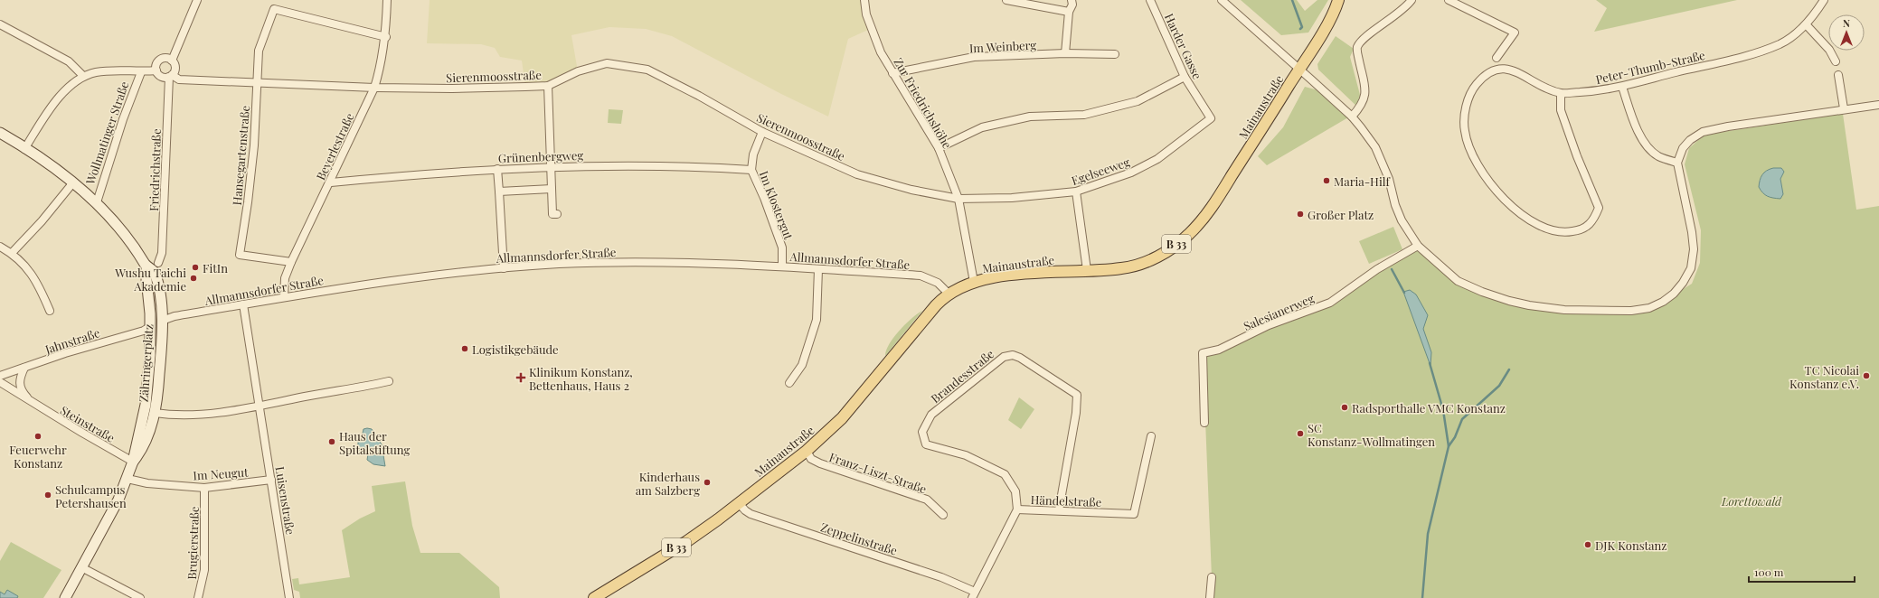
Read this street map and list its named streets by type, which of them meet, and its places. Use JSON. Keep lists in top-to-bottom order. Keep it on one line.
{"streets":{"main road":["Mainaustraße","Wollmatinger Straße","B 33","Zähringerplatz"],"street":["Im Weinberg","Harder Gasse","Peter-Thumb-Straße","Sierenmoosstraße","Zur Friedrichshöhe","Beyerlestraße","Hansegartenstraße","Grünenbergweg","Friedrichstraße","Egelseeweg","Im Klostergut","Allmannsdorfer Straße","Salesianerweg","Jahnstraße","Brandesstraße","Steinstraße","Franz-Liszt-Straße","Im Neugut","Luisenstraße","Händelstraße","Zeppelinstraße","Brugierstraße"]},"crossings":[["Im Weinberg","Zur Friedrichshöhe"],["Harder Gasse","Egelseeweg"],["Sierenmoosstraße","Zur Friedrichshöhe"],["Sierenmoosstraße","Beyerlestraße"],["Sierenmoosstraße","Hansegartenstraße"],["Sierenmoosstraße","Friedrichstraße"],["Sierenmoosstraße","Egelseeweg"],["Sierenmoosstraße","Im Klostergut"],["Zur Friedrichshöhe","Mainaustraße"],["Zur Friedrichshöhe","Egelseeweg"],["Mainaustraße","Allmannsdorfer Straße"],["Mainaustraße","Franz-Liszt-Straße"],["Mainaustraße","Zeppelinstraße"],["Wollmatinger Straße","Zähringerplatz"],["Beyerlestraße","Hansegartenstraße"],["Beyerlestraße","Grünenbergweg"],["Beyerlestraße","Allmannsdorfer Straße"],["Grünenbergweg","Im Klostergut"],["Im Klostergut","Allmannsdorfer Straße"],["Allmannsdorfer Straße","Zähringerplatz"],["Allmannsdorfer Straße","Luisenstraße"],["Jahnstraße","Zähringerplatz"],["Jahnstraße","Steinstraße"],["Zähringerplatz","Steinstraße"],["Zähringerplatz","Im Neugut"],["Brandesstraße","Händelstraße"],["Im Neugut","Luisenstraße"],["Im Neugut","Brugierstraße"],["Händelstraße","Zeppelinstraße"]],"parks":["Lorettowald"],"places":{"other":["Maria-Hilf","Großer Platz","FitIn","Wushu Taichi Akademie","Logistikgebäude","TC Nicolai Konstanz e.V.","Radsporthalle VMC Konstanz","SC Konstanz-Wollmatingen","Feuerwehr Konstanz","Haus der Spitalstiftung","Kinderhaus am Salzberg","Schulcampus Petershausen","DJK Konstanz"],"health":["Klinikum Konstanz, Bettenhaus, Haus 2"]},"scale_bar":"100 m","north":"top"}
